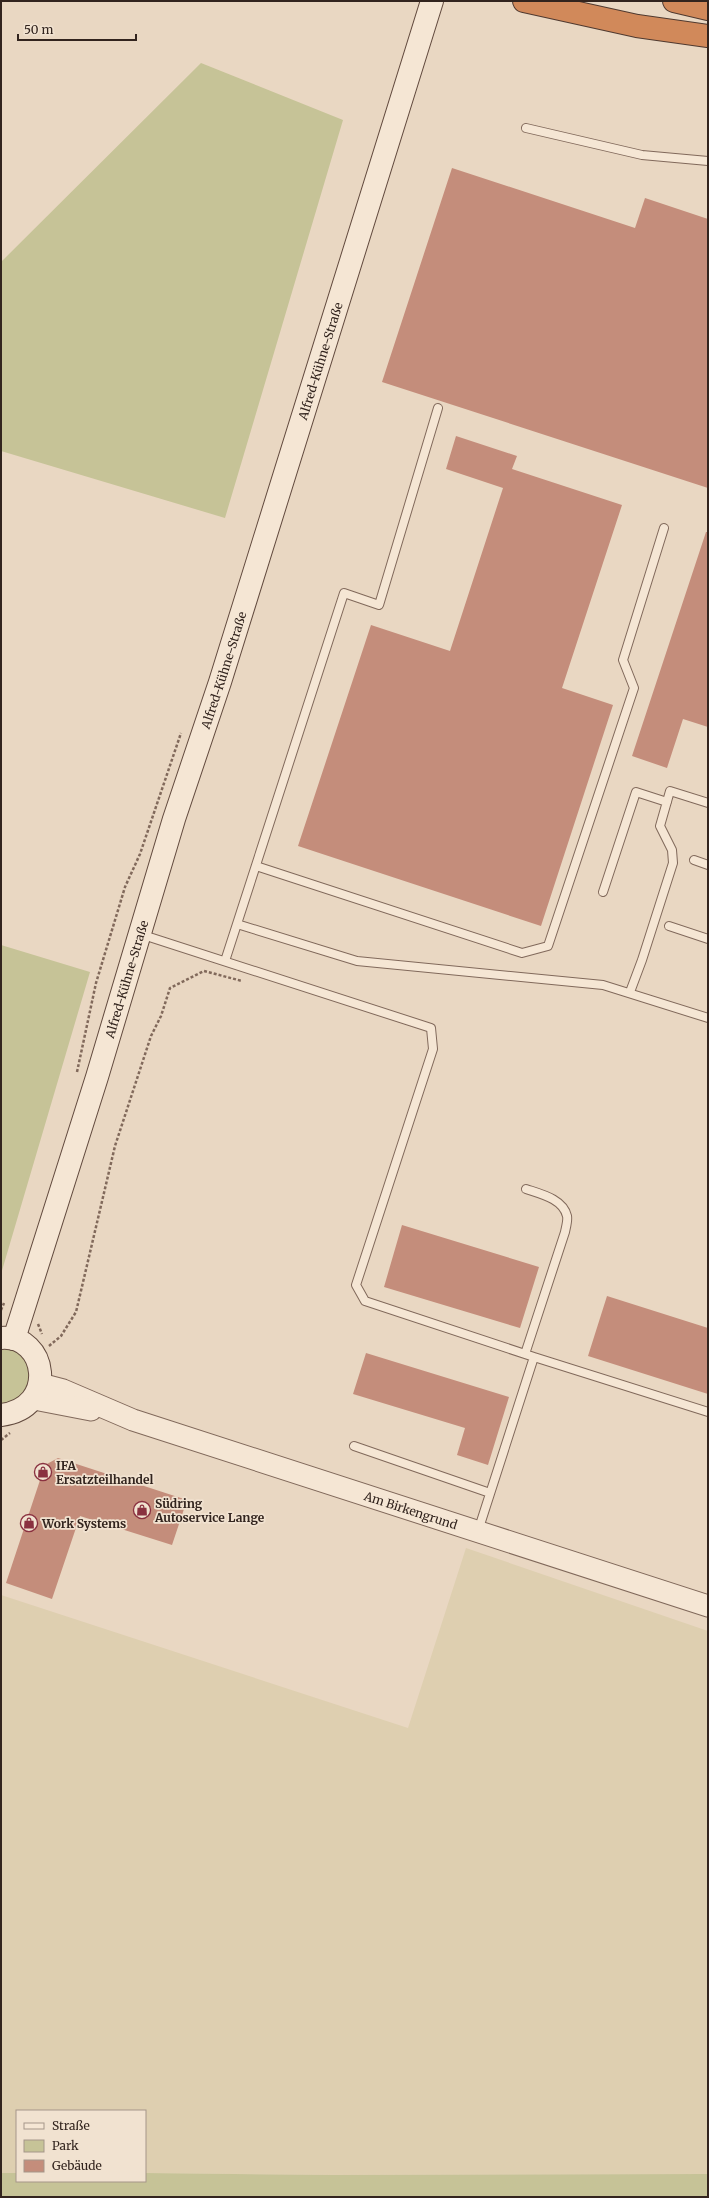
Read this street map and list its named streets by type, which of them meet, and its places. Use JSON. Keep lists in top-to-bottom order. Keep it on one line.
{"streets":{"main road":["Alfred-Kühne-Straße"],"street":["Am Birkengrund"]},"places":{"shop":["IFA Ersatzteilhandel","Südring Autoservice Lange","Work Systems"]},"legend":["Straße","Park","Gebäude"],"scale_bar":"50 m"}
